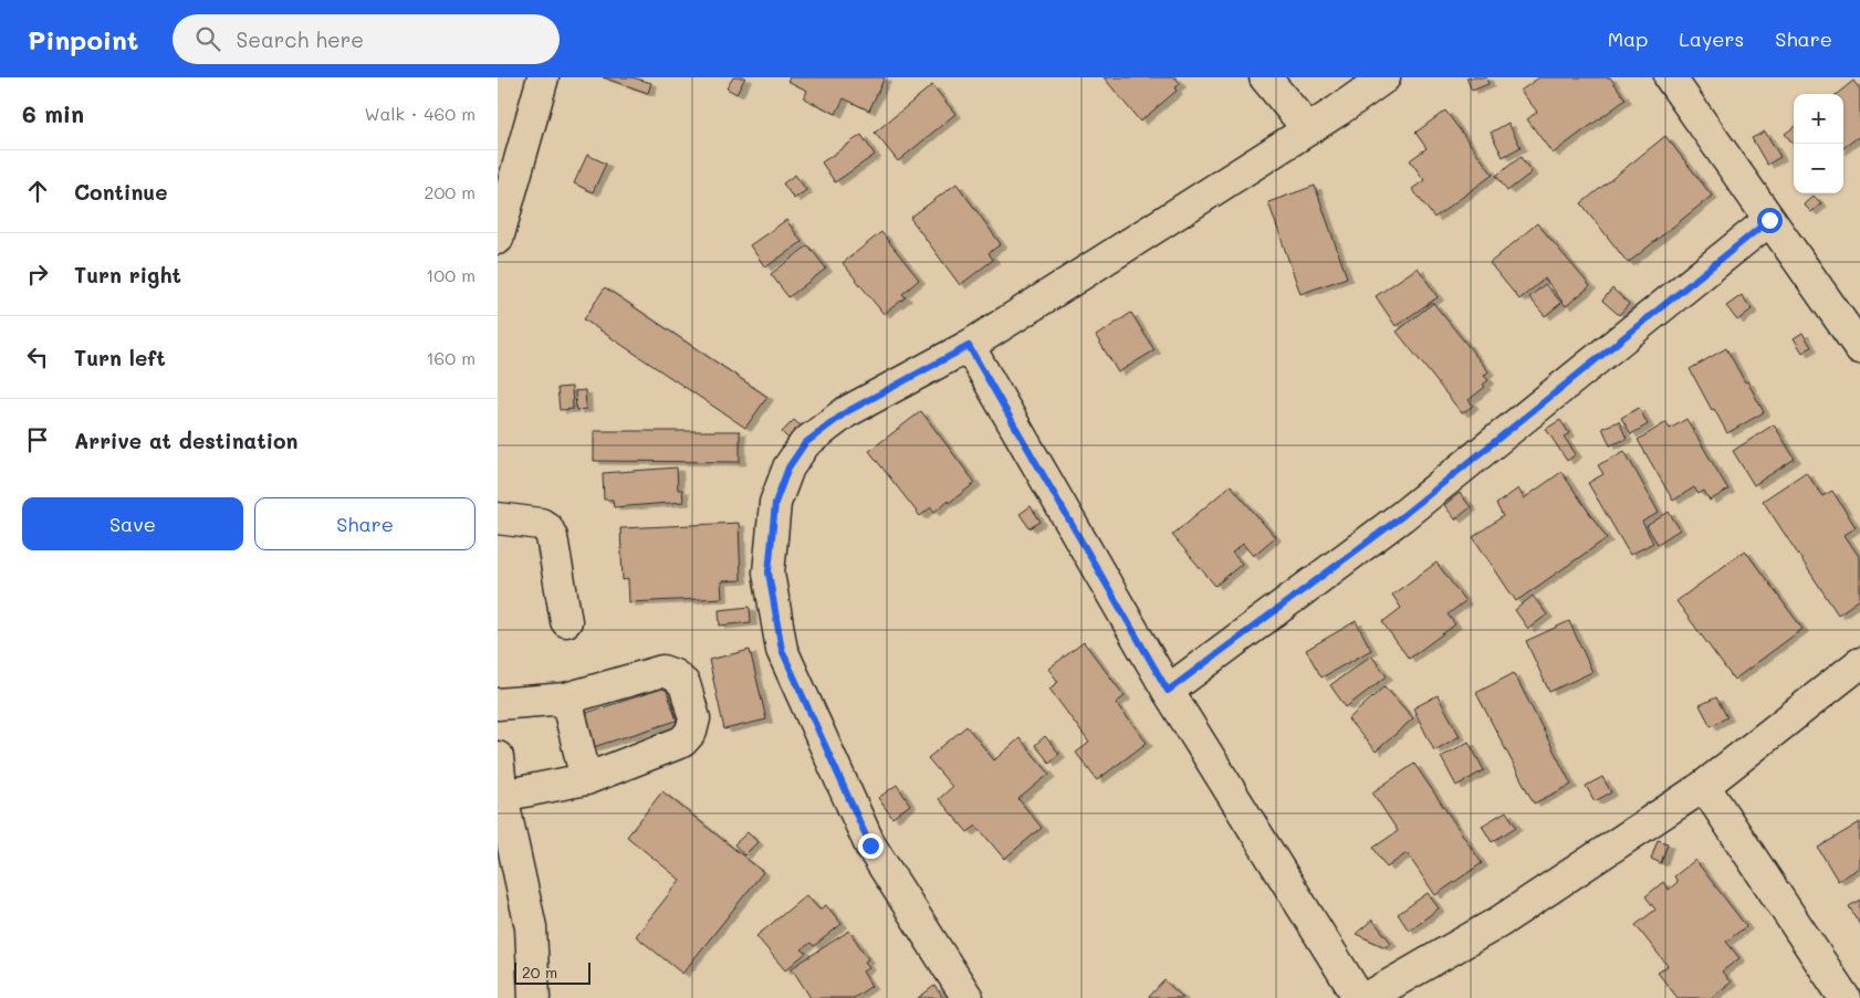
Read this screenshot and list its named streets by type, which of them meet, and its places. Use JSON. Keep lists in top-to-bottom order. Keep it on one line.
{"scale_bar":"20 m","page":{"header":"Pinpoint","search":"Search here","nav":["Map","Layers","Share"],"heading":["6 min","Walk · 460 m"],"map_buttons":["+","−"],"list":[["Continue","200 m"],["Turn right","100 m"],["Turn left","160 m"],"Arrive at destination"],"buttons":["Save","Share"],"scale":"20 m"}}
